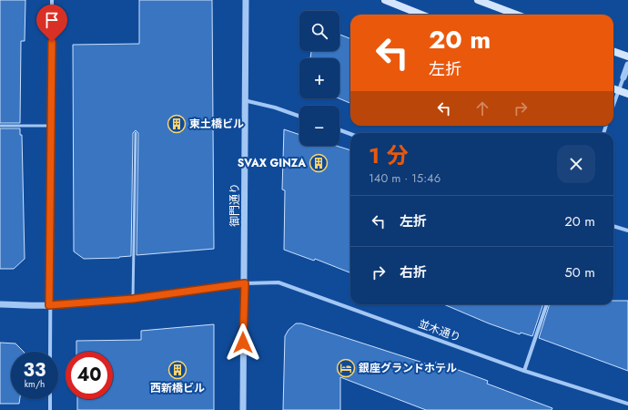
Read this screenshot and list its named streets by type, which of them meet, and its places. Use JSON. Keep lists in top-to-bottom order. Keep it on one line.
{"streets":{"street":["御門通り","並木通り"]},"crossings":[["御門通り","並木通り"]],"places":{"building":["東土橋ビル","SVAX GINZA","西新橋ビル"],"hotel":["銀座グランドホテル"]},"page":{"map_buttons":["+","−"],"turn":["20 m","左折"],"heading":["1 分","140 m · 15:46"],"list":[{"name":"左折","value":"20 m"},{"name":"右折","value":"50 m"}],"speed":"33 km/h","limit":"40"}}
